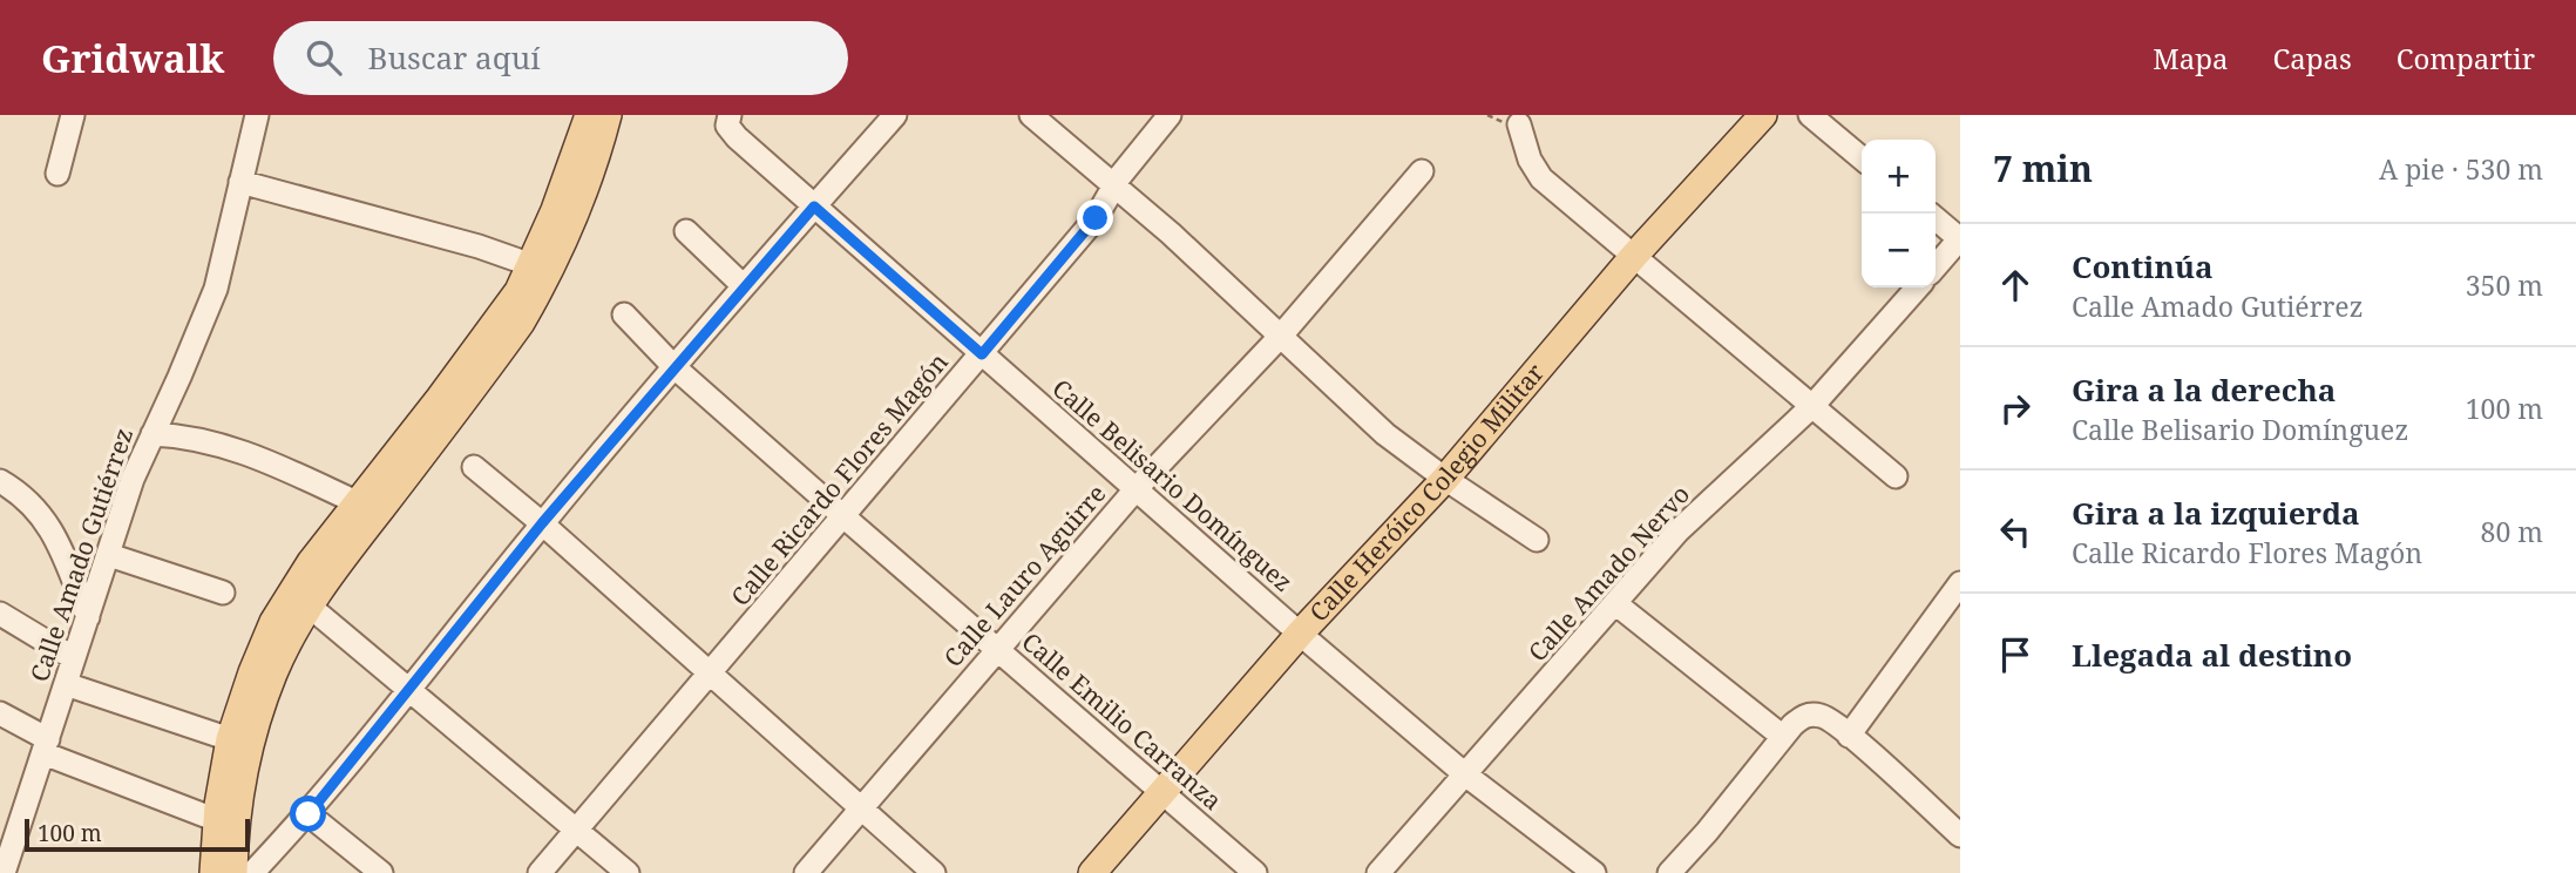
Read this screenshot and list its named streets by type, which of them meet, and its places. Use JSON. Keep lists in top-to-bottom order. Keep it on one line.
{"streets":{"main road":["Calle Heróico Colegio Militar"],"street":["Calle Ricardo Flores Magón","Calle Belisario Domínguez","Calle Amado Gutiérrez","Calle Amado Nervo","Calle Lauro Aguirre","Calle Emilio Carranza"]},"crossings":[["Calle Ricardo Flores Magón","Calle Belisario Domínguez"],["Calle Ricardo Flores Magón","Calle Emilio Carranza"],["Calle Belisario Domínguez","Calle Heróico Colegio Militar"],["Calle Belisario Domínguez","Calle Amado Nervo"],["Calle Belisario Domínguez","Calle Lauro Aguirre"],["Calle Heróico Colegio Militar","Calle Emilio Carranza"],["Calle Lauro Aguirre","Calle Emilio Carranza"]],"scale_bar":"100 m","page":{"header":"Gridwalk","search":"Buscar aquí","nav":["Mapa","Capas","Compartir"],"heading":["7 min","A pie · 530 m"],"map_buttons":["+","−"],"list":[["Continúa","Calle Amado Gutiérrez","350 m"],["Gira a la derecha","Calle Belisario Domínguez","100 m"],["Gira a la izquierda","Calle Ricardo Flores Magón","80 m"],"Llegada al destino"],"scale":"100 m"}}
